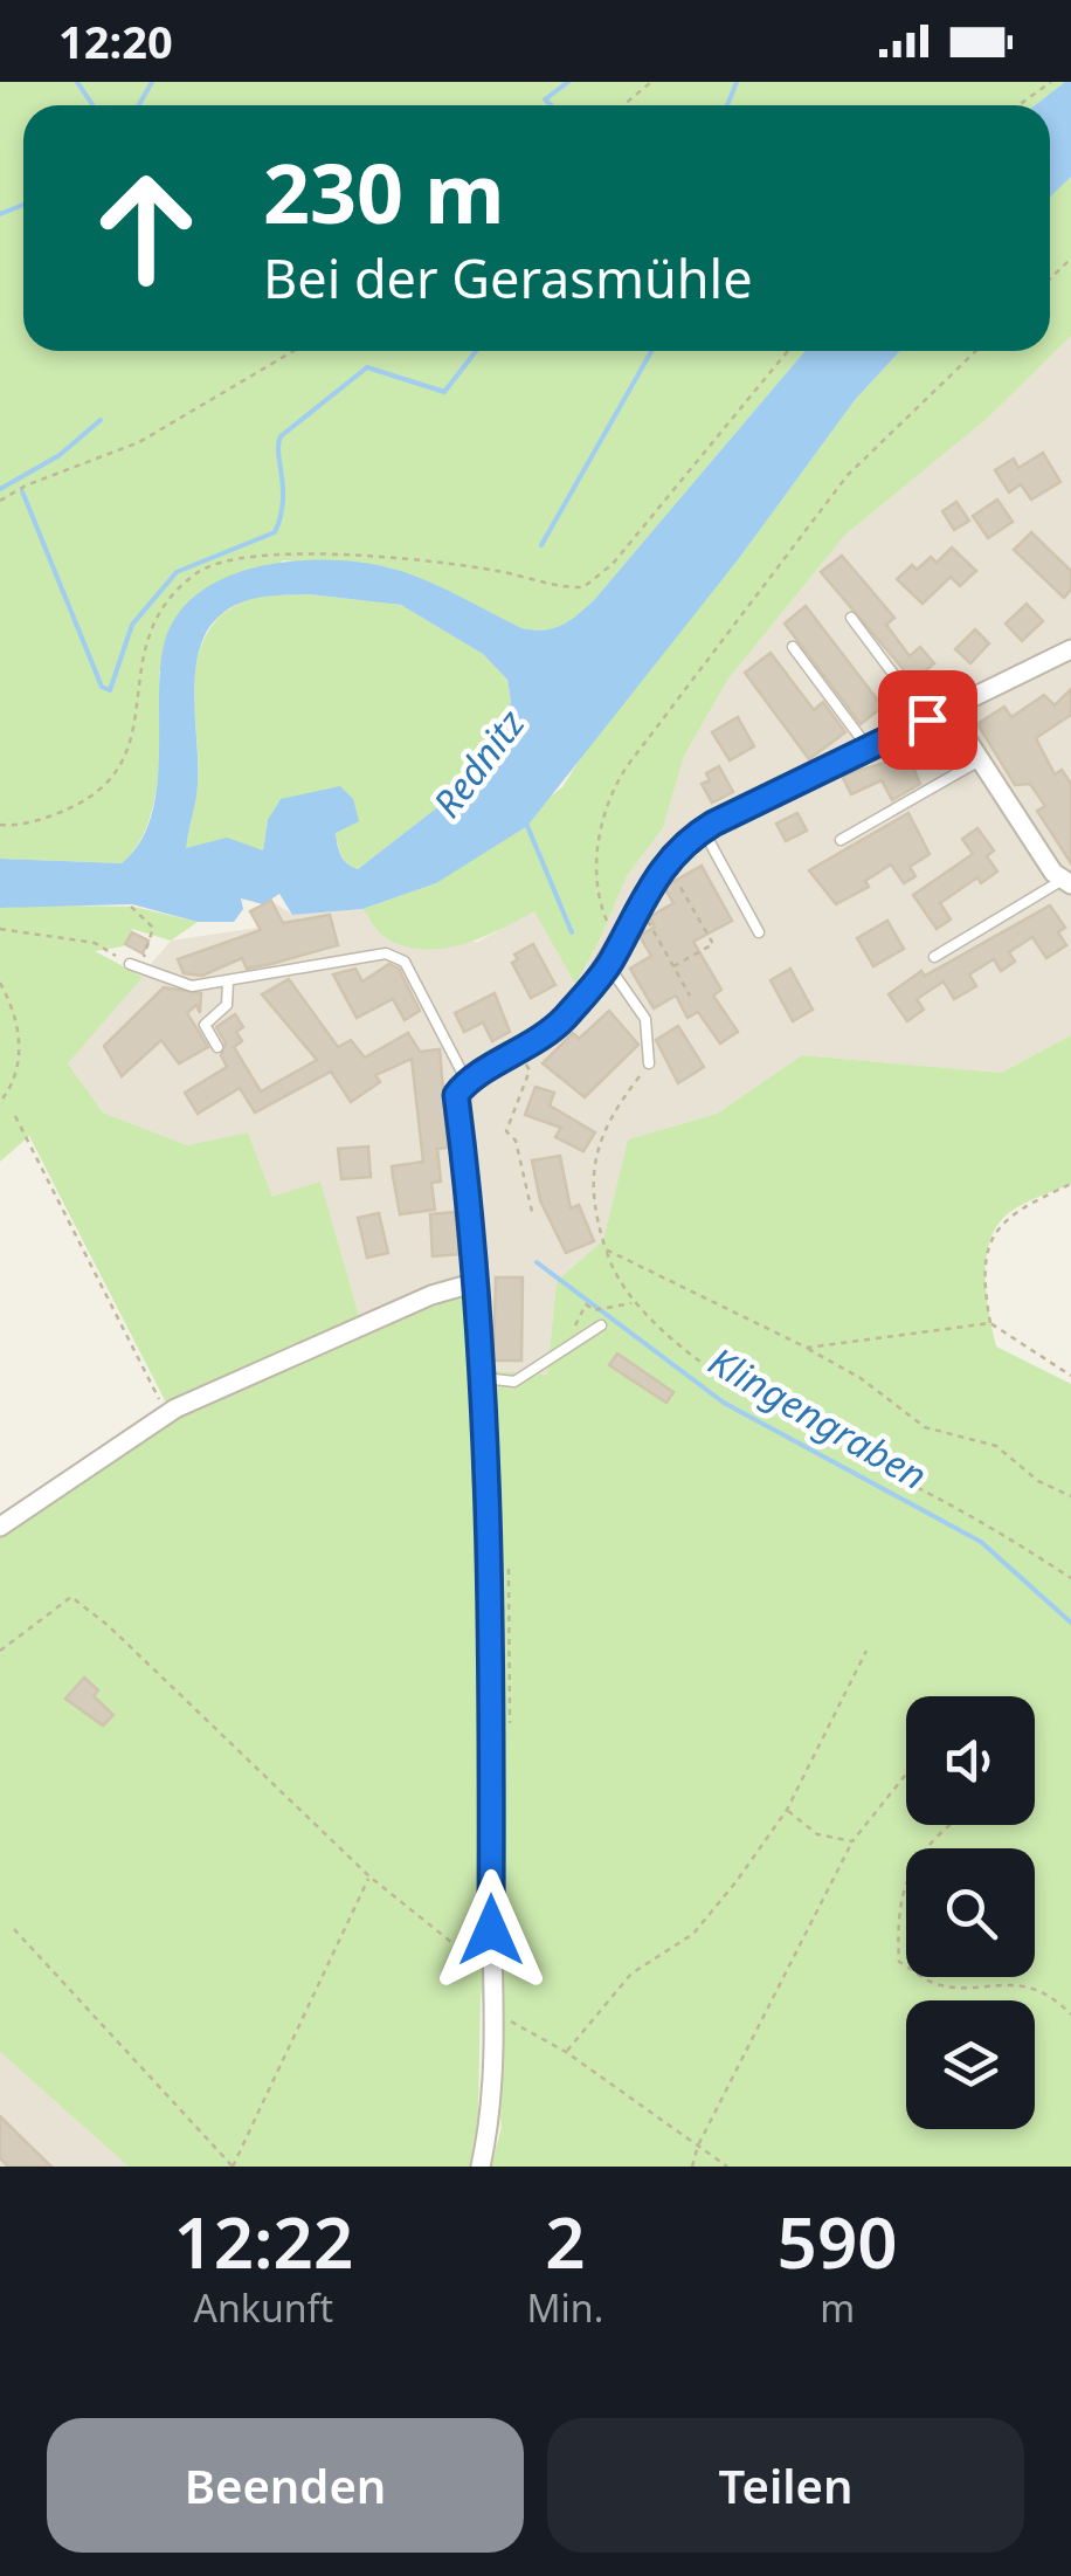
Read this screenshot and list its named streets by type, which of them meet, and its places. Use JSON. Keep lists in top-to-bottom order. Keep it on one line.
{"water":["Rednitz","Klingengraben"],"page":{"status":"12:20","turn":["230 m","Bei der Gerasmühle"],"eta":["12:22","Ankunft","2","Min.","590","m"],"buttons":["Beenden","Teilen"]}}
